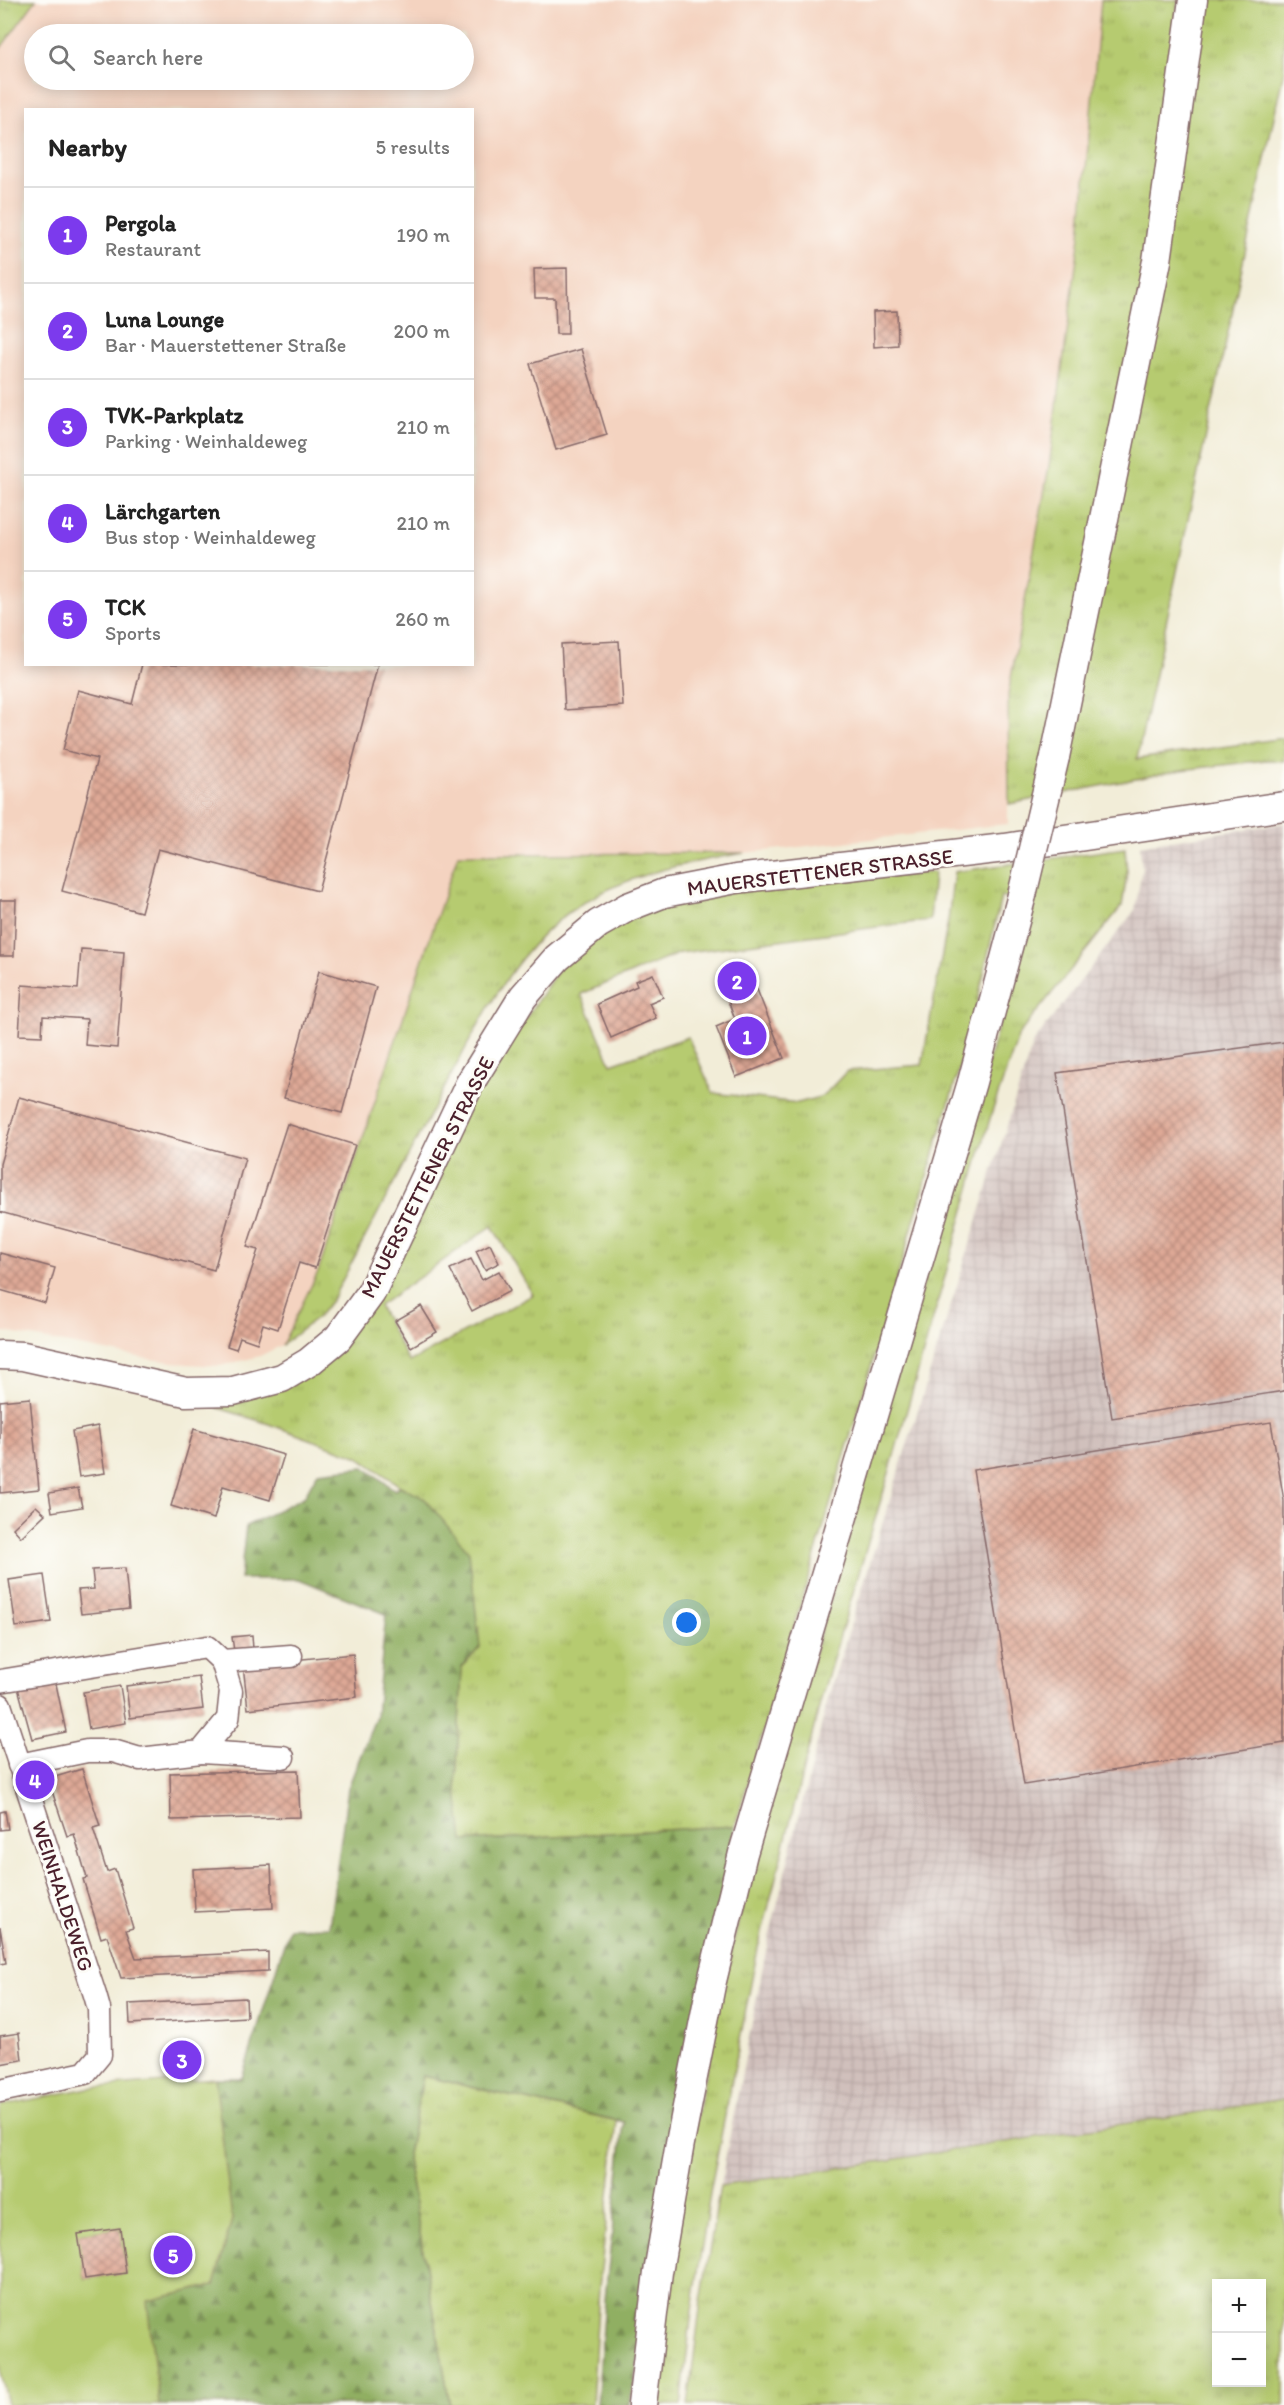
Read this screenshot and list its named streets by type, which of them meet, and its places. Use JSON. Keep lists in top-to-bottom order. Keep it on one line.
{"streets":{"main road":["MAUERSTETTENER STRASSE"],"street":["WEINHALDEWEG"]},"page":{"search":"Search here","heading":["Nearby","5 results"],"list":[{"mark":"1","name":"Pergola","note":"Restaurant","value":"190 m"},{"mark":"2","name":"Luna Lounge","note":"Bar · Mauerstettener Straße","value":"200 m"},{"mark":"3","name":"TVK-Parkplatz","note":"Parking · Weinhaldeweg","value":"210 m"},{"mark":"4","name":"Lärchgarten","note":"Bus stop · Weinhaldeweg","value":"210 m"},{"mark":"5","name":"TCK","note":"Sports","value":"260 m"}],"pins":["2","1","4","3","5"],"map_buttons":["+","−"]}}
